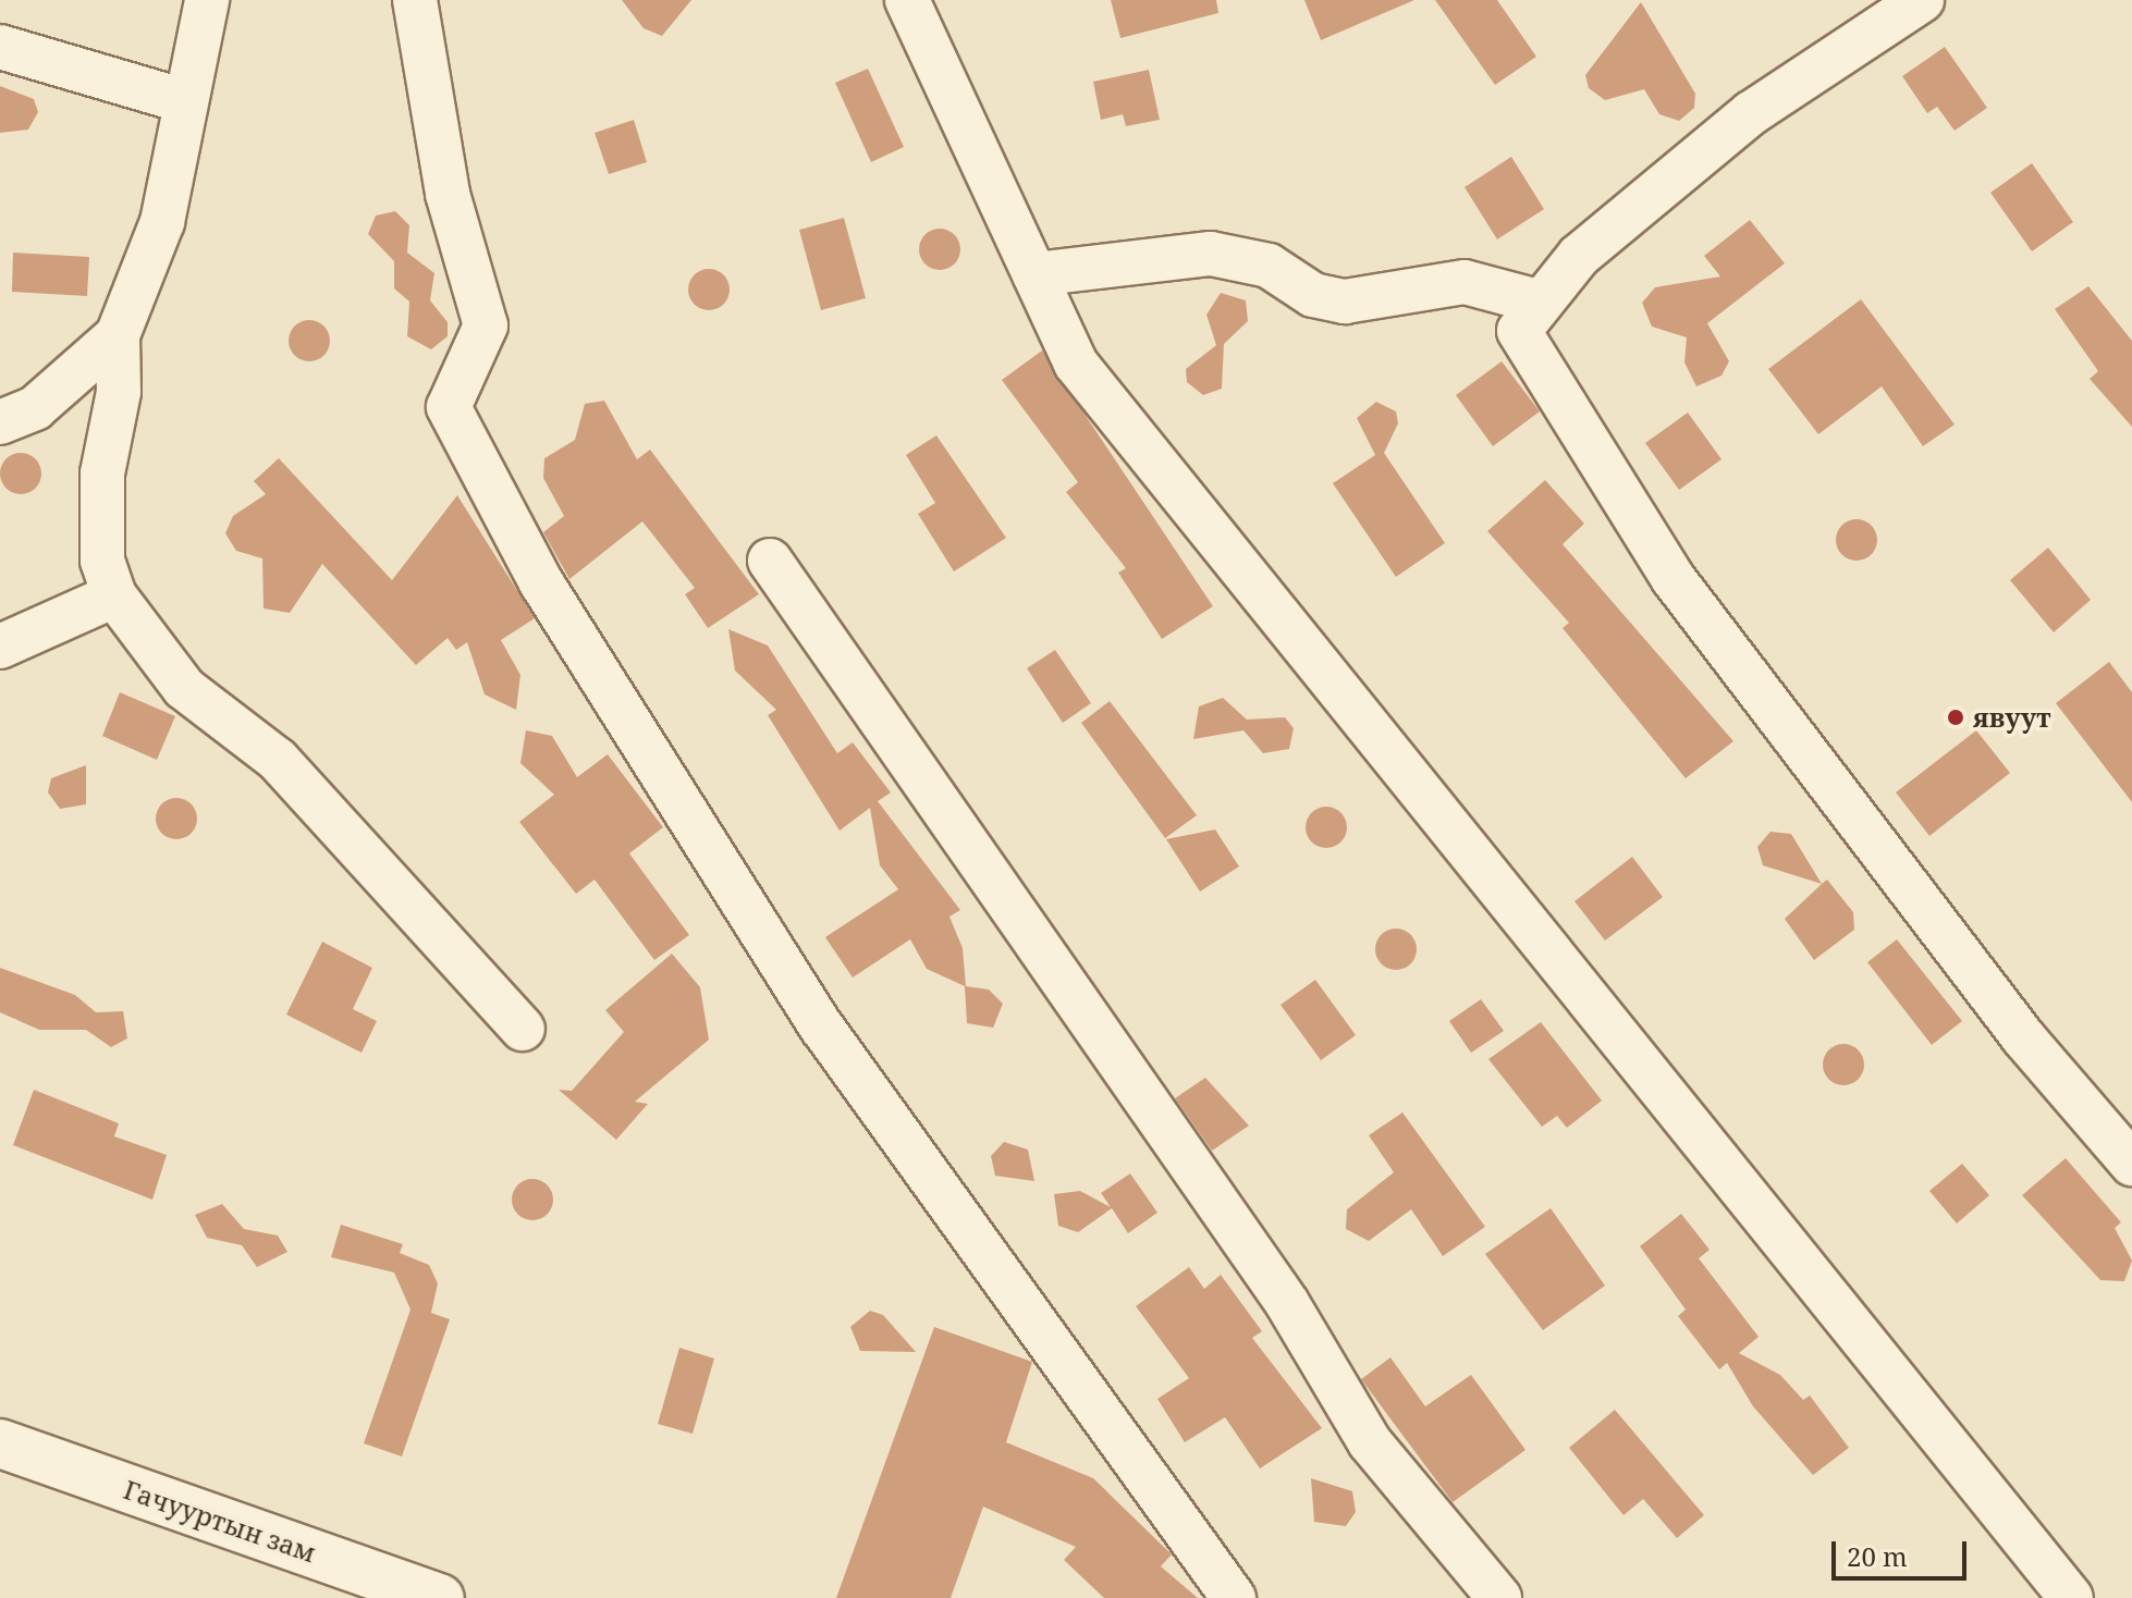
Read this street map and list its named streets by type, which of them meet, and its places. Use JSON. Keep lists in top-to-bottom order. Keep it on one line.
{"streets":{"main road":["Гачууртын зам"]},"places":["явуут"],"scale_bar":"20 m"}
